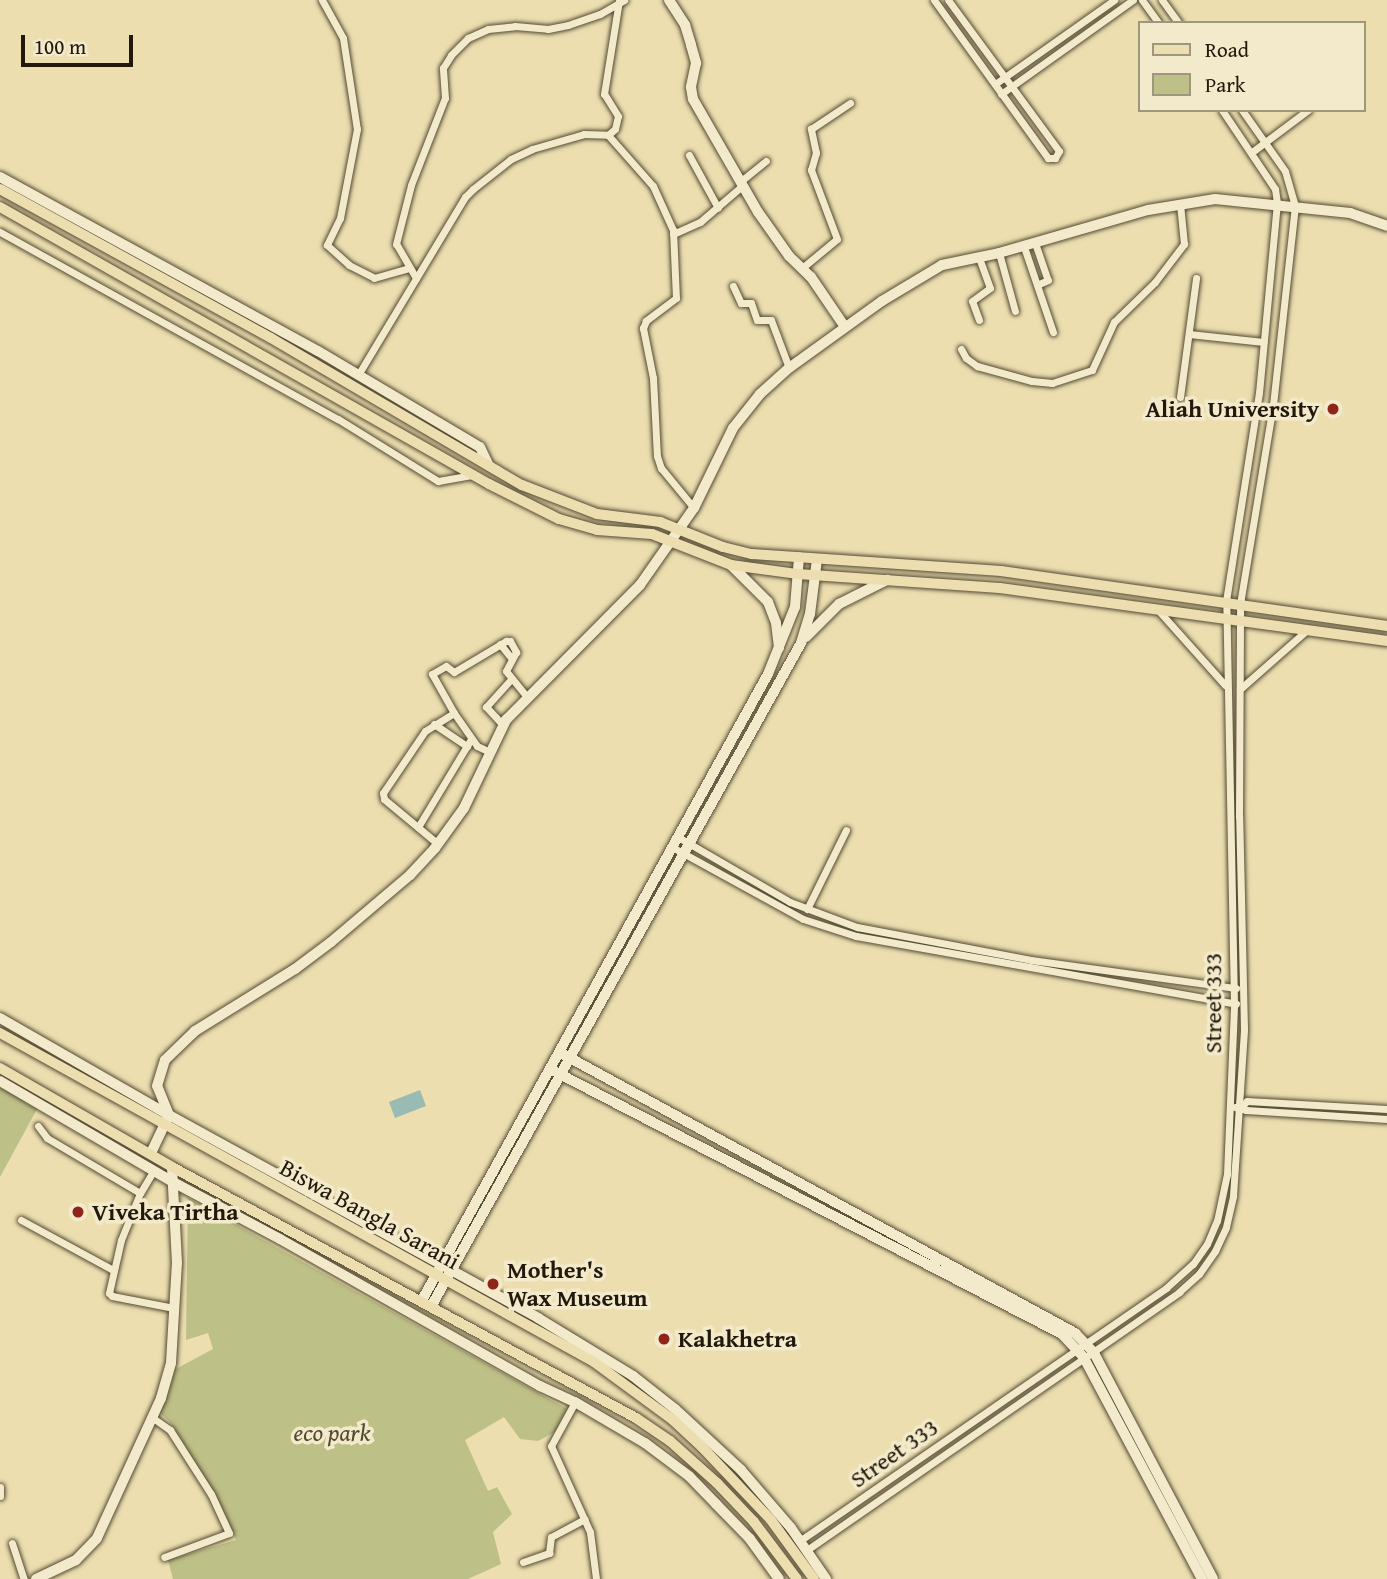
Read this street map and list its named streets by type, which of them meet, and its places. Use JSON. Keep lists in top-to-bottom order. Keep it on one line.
{"streets":{"main road":["Biswa Bangla Sarani"],"street":["Street 333"]},"parks":["eco park"],"places":["Aliah University","Viveka Tirtha","Mother's Wax Museum","Kalakhetra"],"legend":["Road","Park"],"scale_bar":"100 m"}
